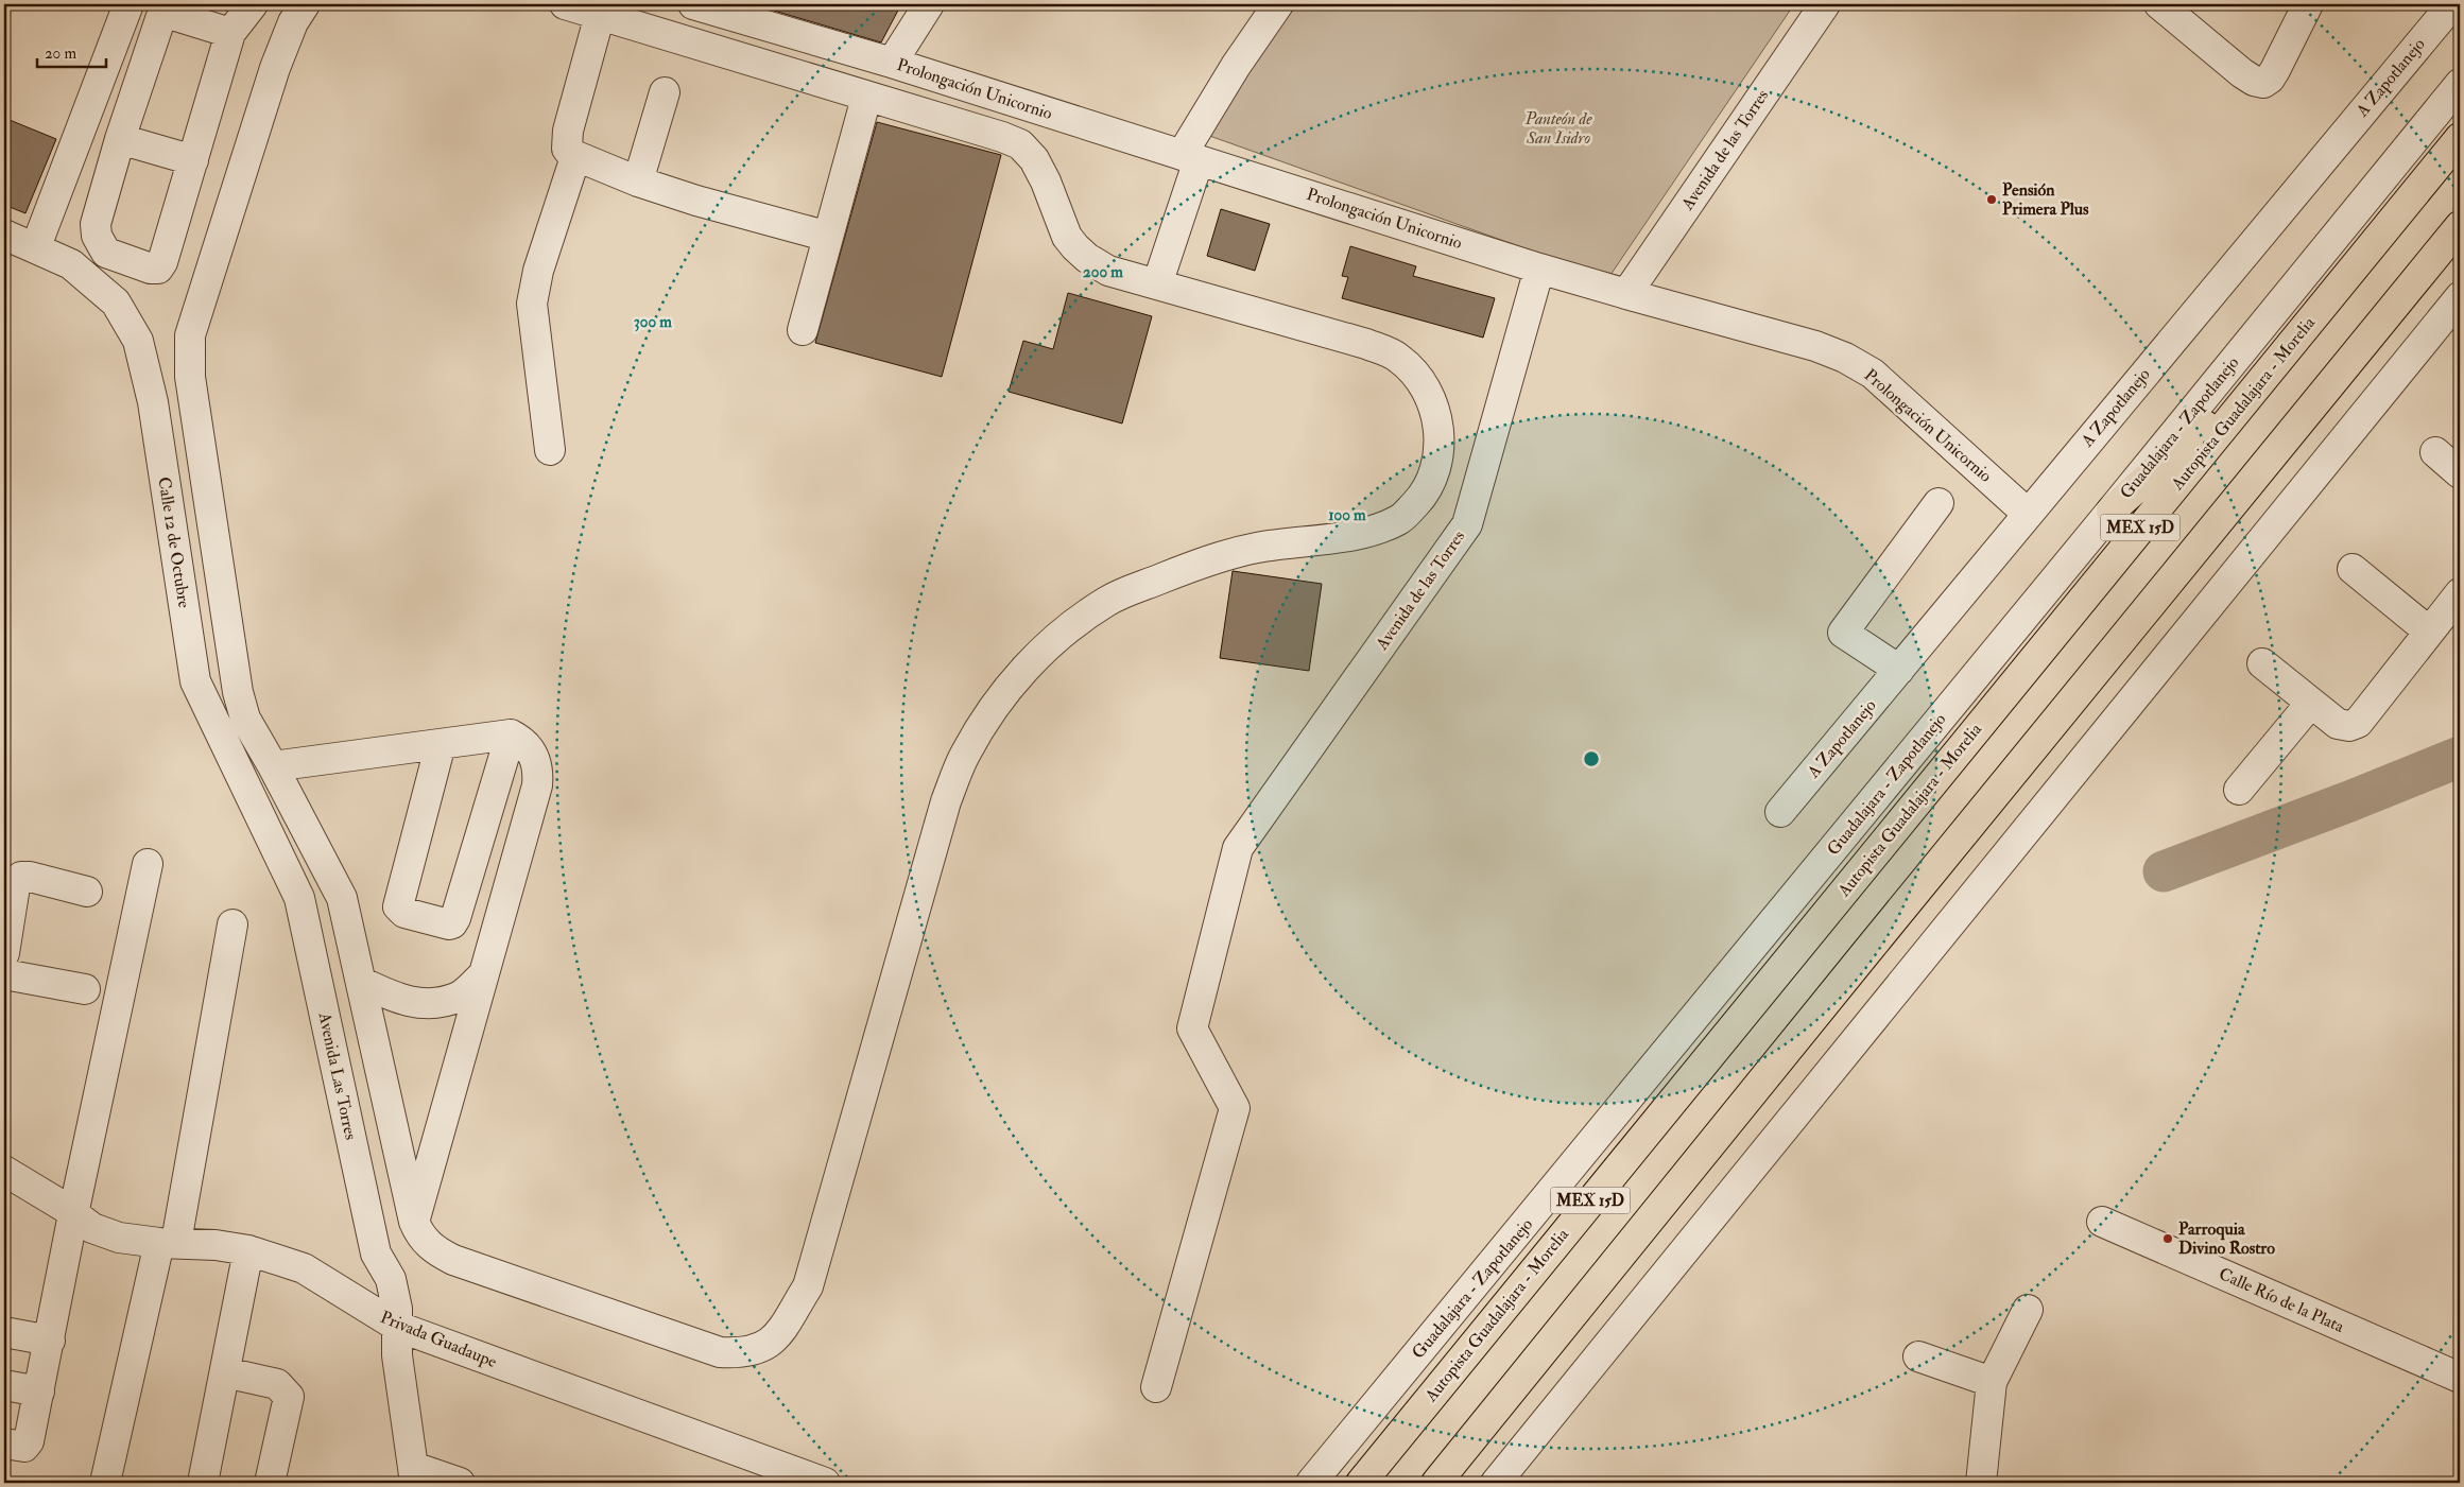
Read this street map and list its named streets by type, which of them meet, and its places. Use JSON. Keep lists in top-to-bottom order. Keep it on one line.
{"streets":{"highway":["Autopista Guadalajara - Morelia","MEX 15D"],"street":["A Zapotlanejo","Prolongación Unicornio","Avenida de las Torres","Guadalajara - Zapotlanejo","Calle 12 de Octubre","Avenida Las Torres","Calle Río de la Plata","Privada Guadaupe"]},"crossings":[["A Zapotlanejo","Prolongación Unicornio"],["Prolongación Unicornio","Avenida de las Torres"],["Calle 12 de Octubre","Avenida Las Torres"],["Avenida Las Torres","Privada Guadaupe"]],"parks":["Panteón de San Isidro"],"places":["Pensión Primera Plus","Parroquia Divino Rostro"],"scale_bar":"20 m","rings":["200 m","300 m","100 m"]}
